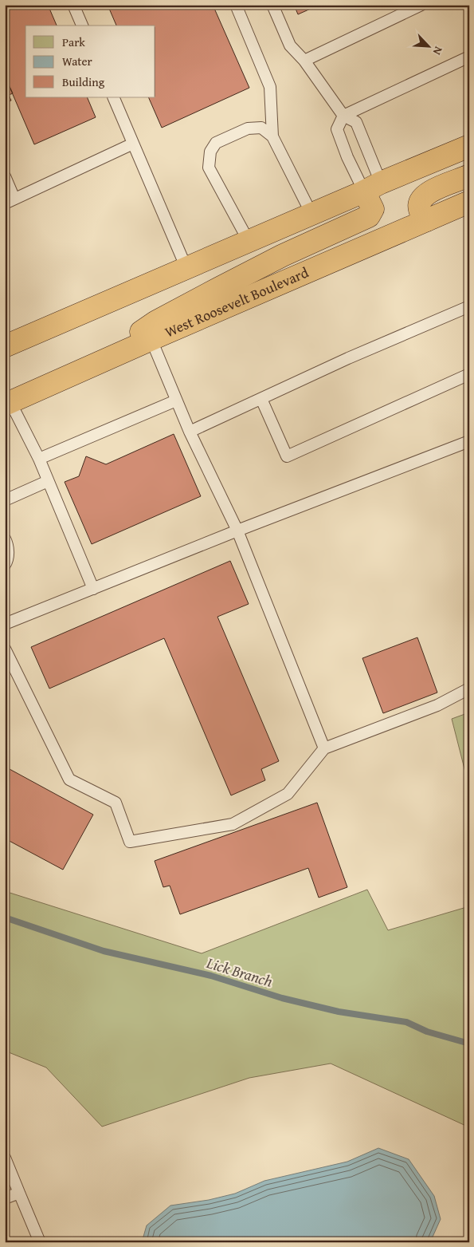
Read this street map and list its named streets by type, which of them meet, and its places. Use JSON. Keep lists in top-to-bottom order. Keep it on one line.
{"streets":{"highway":["West Roosevelt Boulevard"]},"water":["Lick Branch"],"legend":["Park","Water","Building"],"north":"bottom right"}
